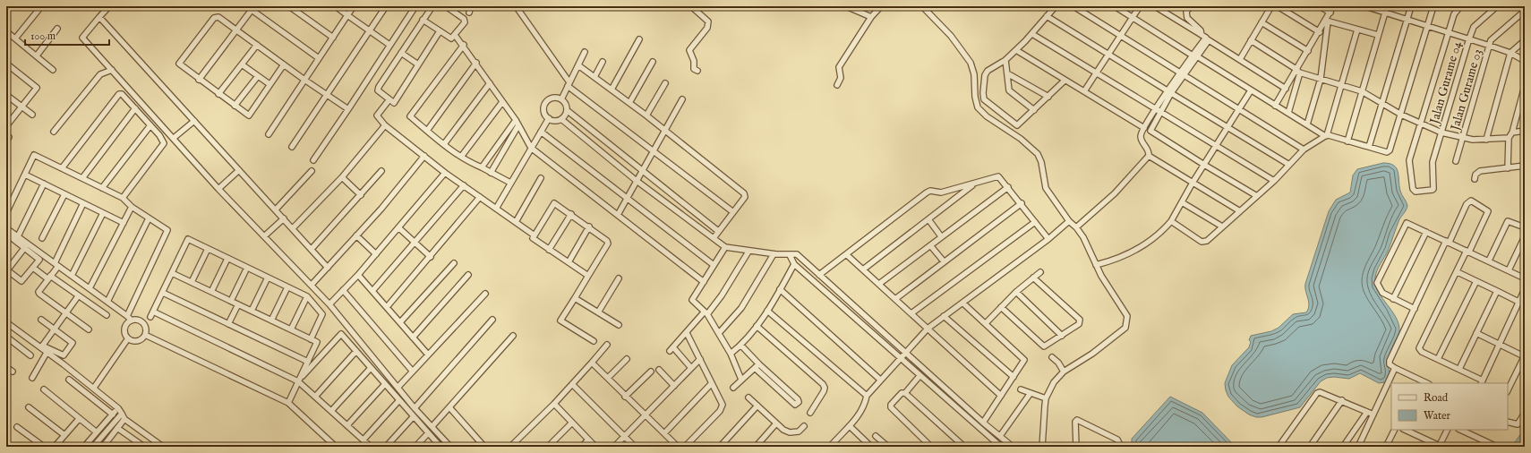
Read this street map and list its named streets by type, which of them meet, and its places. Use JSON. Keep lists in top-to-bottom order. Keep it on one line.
{"streets":{"street":["Jalan Gurame 04","Jalan Gurame 03"]},"legend":["Road","Water"],"scale_bar":"100 m"}
